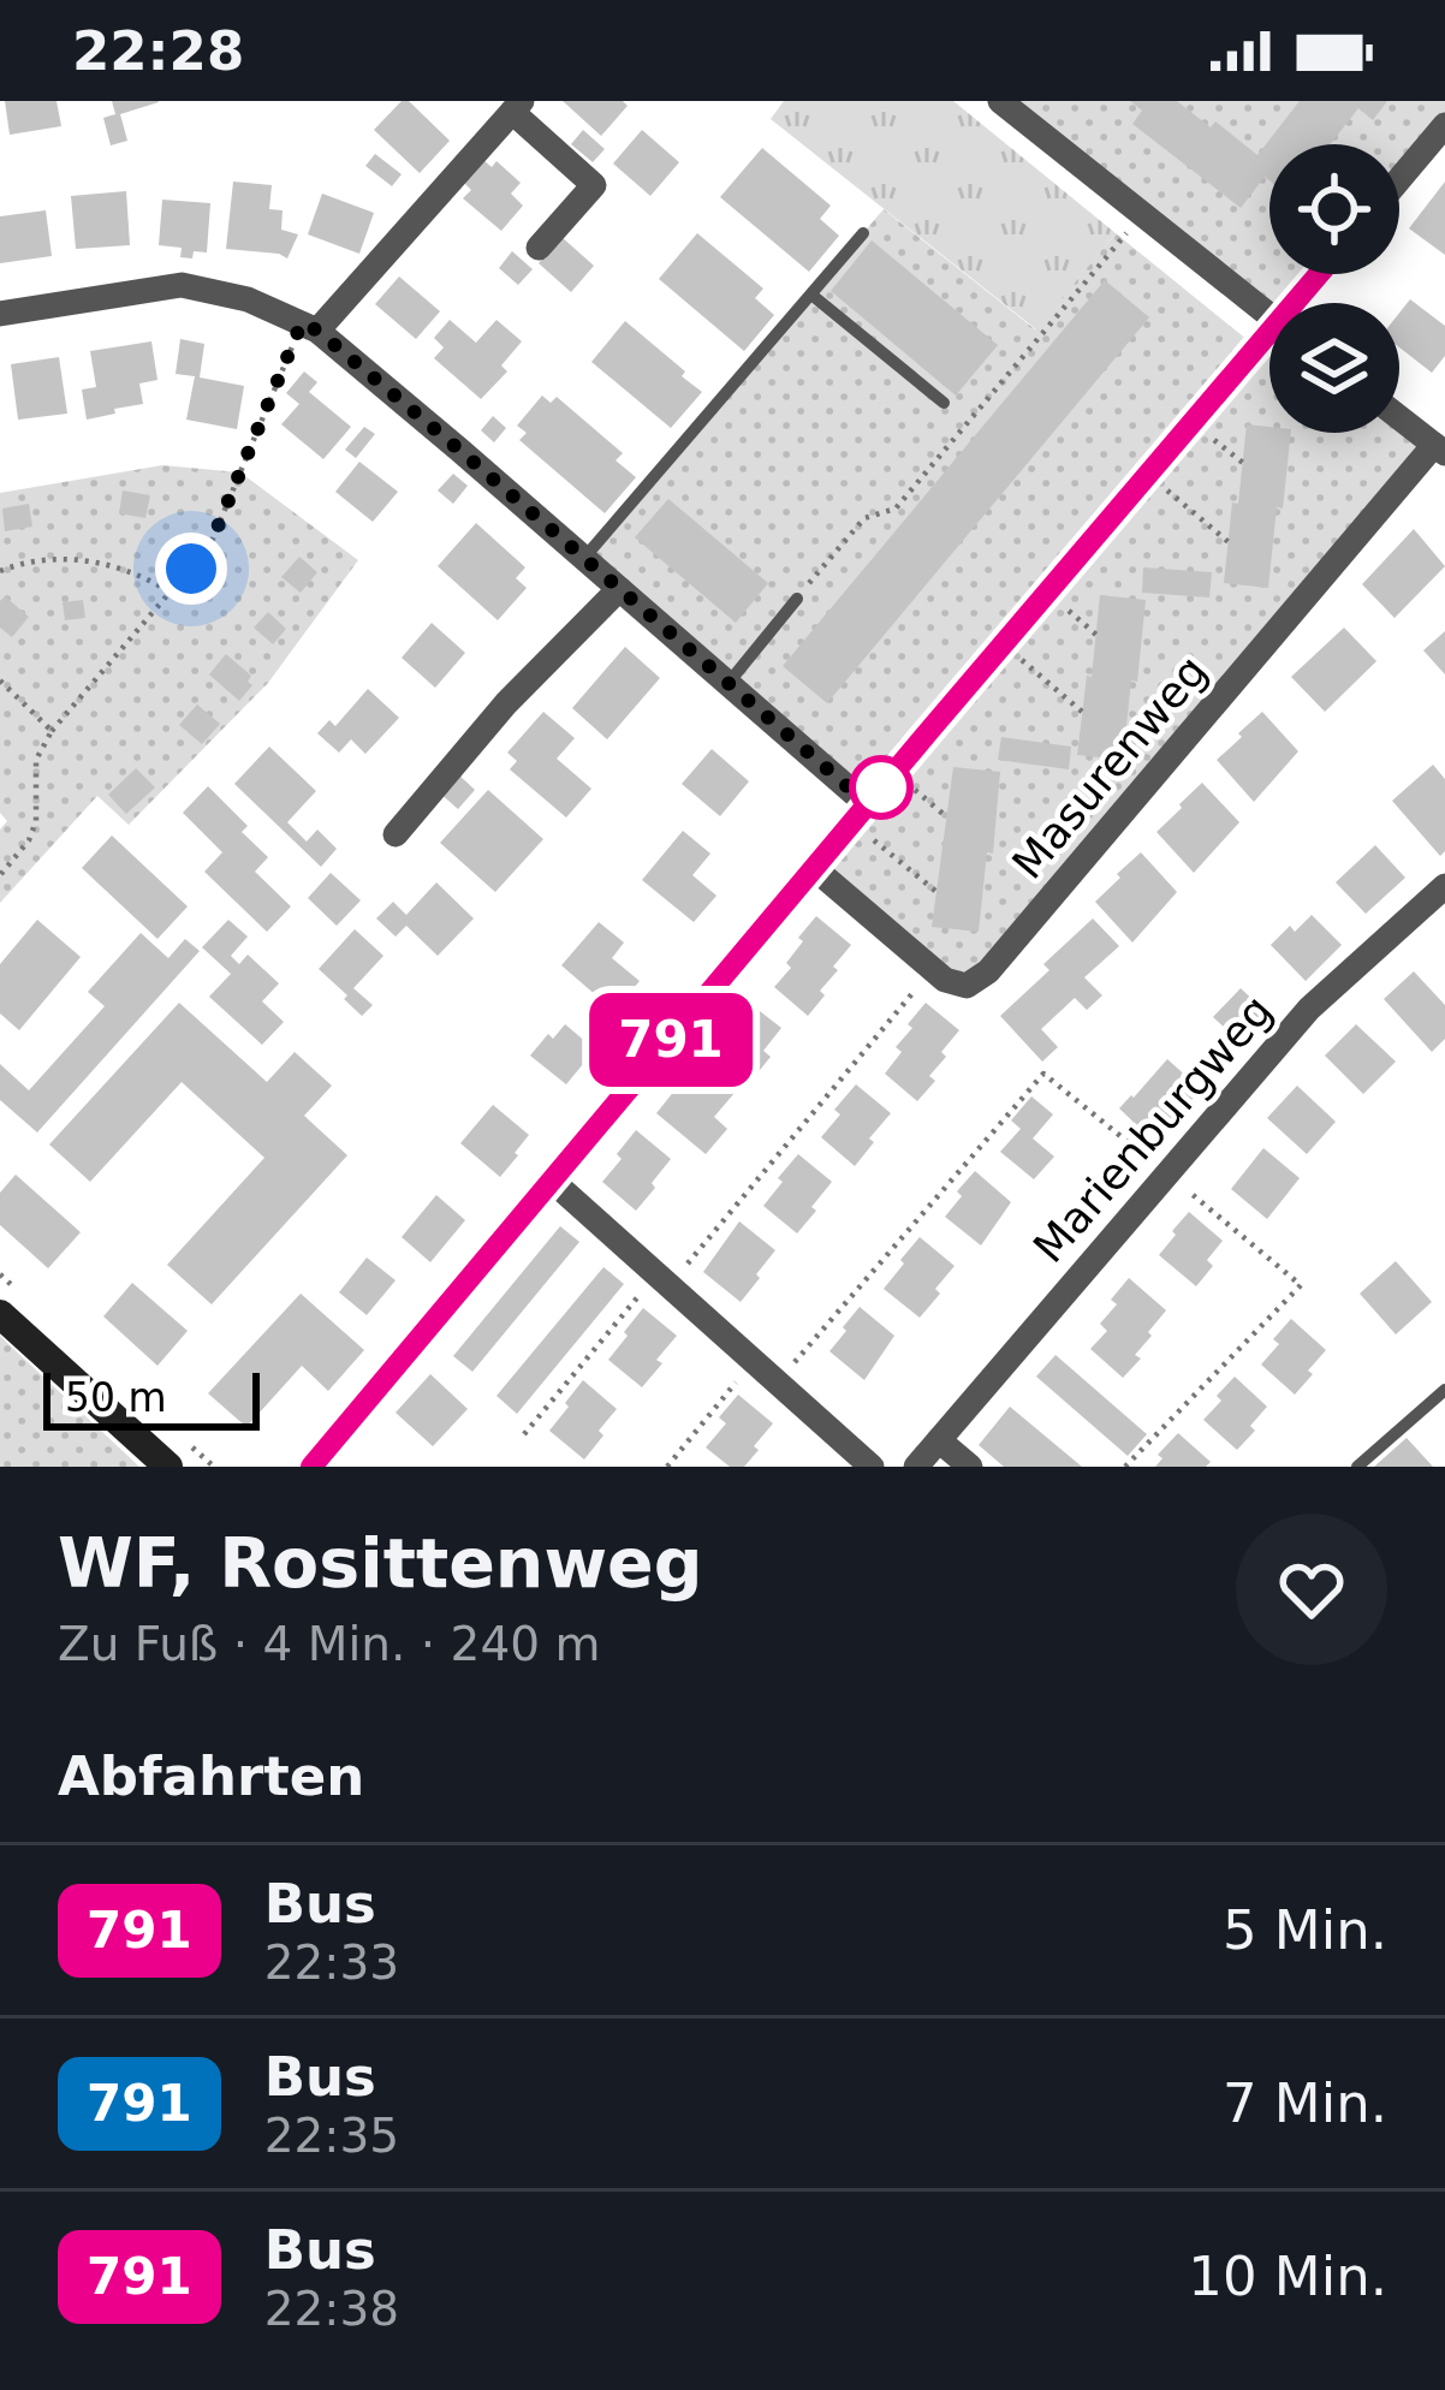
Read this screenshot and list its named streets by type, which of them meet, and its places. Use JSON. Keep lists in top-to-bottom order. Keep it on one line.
{"streets":{"street":["Masurenweg","Marienburgweg"]},"lines":["bus line 791"],"scale_bar":"50 m","page":{"status":"22:28","on_map":"791","scale":"50 m","heading":[["WF, Rosittenweg","Zu Fuß · 4 Min. · 240 m"],"Abfahrten"],"list":[{"mark":"791","name":"Bus","note":"22:33","value":"5 Min."},{"mark":"791","name":"Bus","note":"22:35","value":"7 Min."},{"mark":"791","name":"Bus","note":"22:38","value":"10 Min."}]}}
